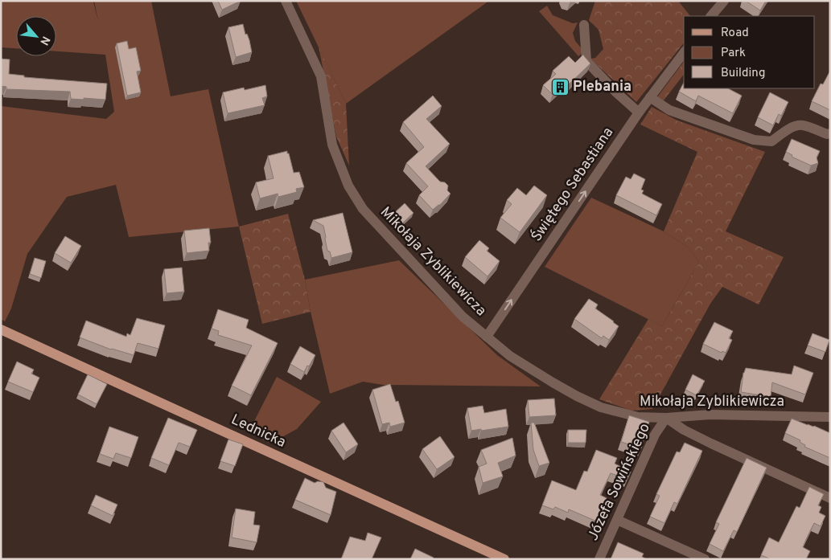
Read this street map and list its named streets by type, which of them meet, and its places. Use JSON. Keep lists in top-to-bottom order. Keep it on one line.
{"streets":{"main road":["Lednicka"],"street":["Świętego Sebastiana","Mikołaja Zyblikiewicza","Józefa Sowińskiego"]},"crossings":[["Świętego Sebastiana","Mikołaja Zyblikiewicza"],["Mikołaja Zyblikiewicza","Józefa Sowińskiego"]],"one_way":["Świętego Sebastiana"],"places":{"building":["Plebania"]},"legend":["Road","Park","Building"],"north":"bottom right"}
